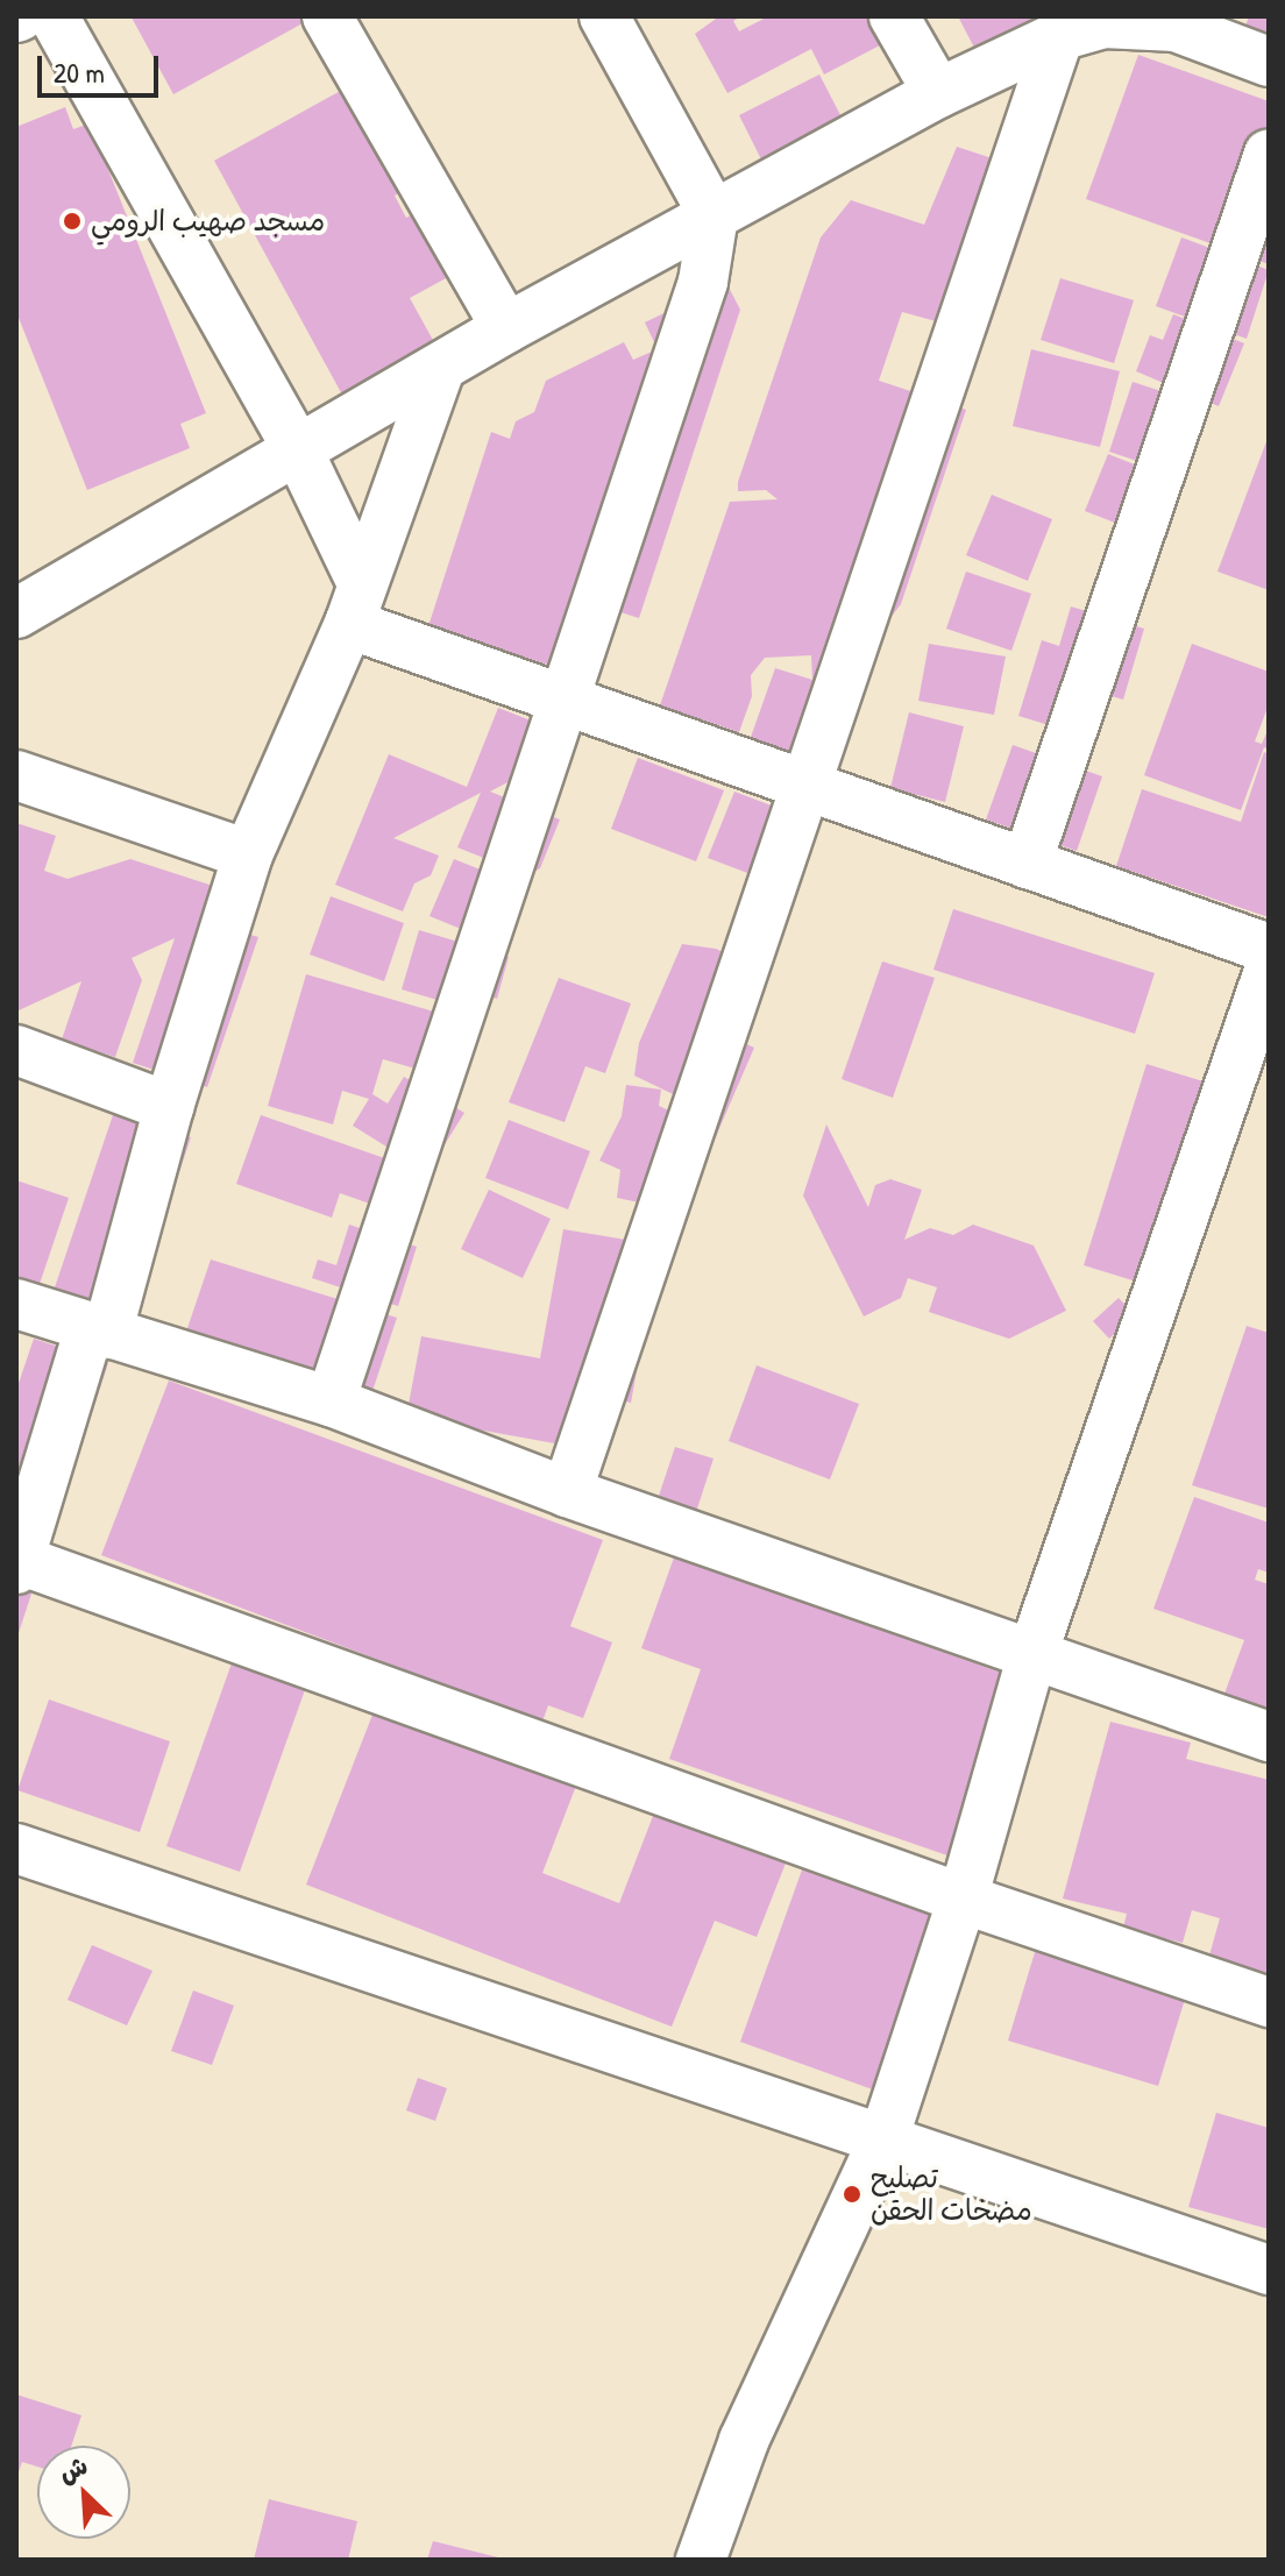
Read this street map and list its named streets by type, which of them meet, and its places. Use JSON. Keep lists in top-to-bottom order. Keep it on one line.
{"places":["مسجد صهيب الرومي","تصليح مضخات الحقن"],"scale_bar":"20 m","north":"top left"}
